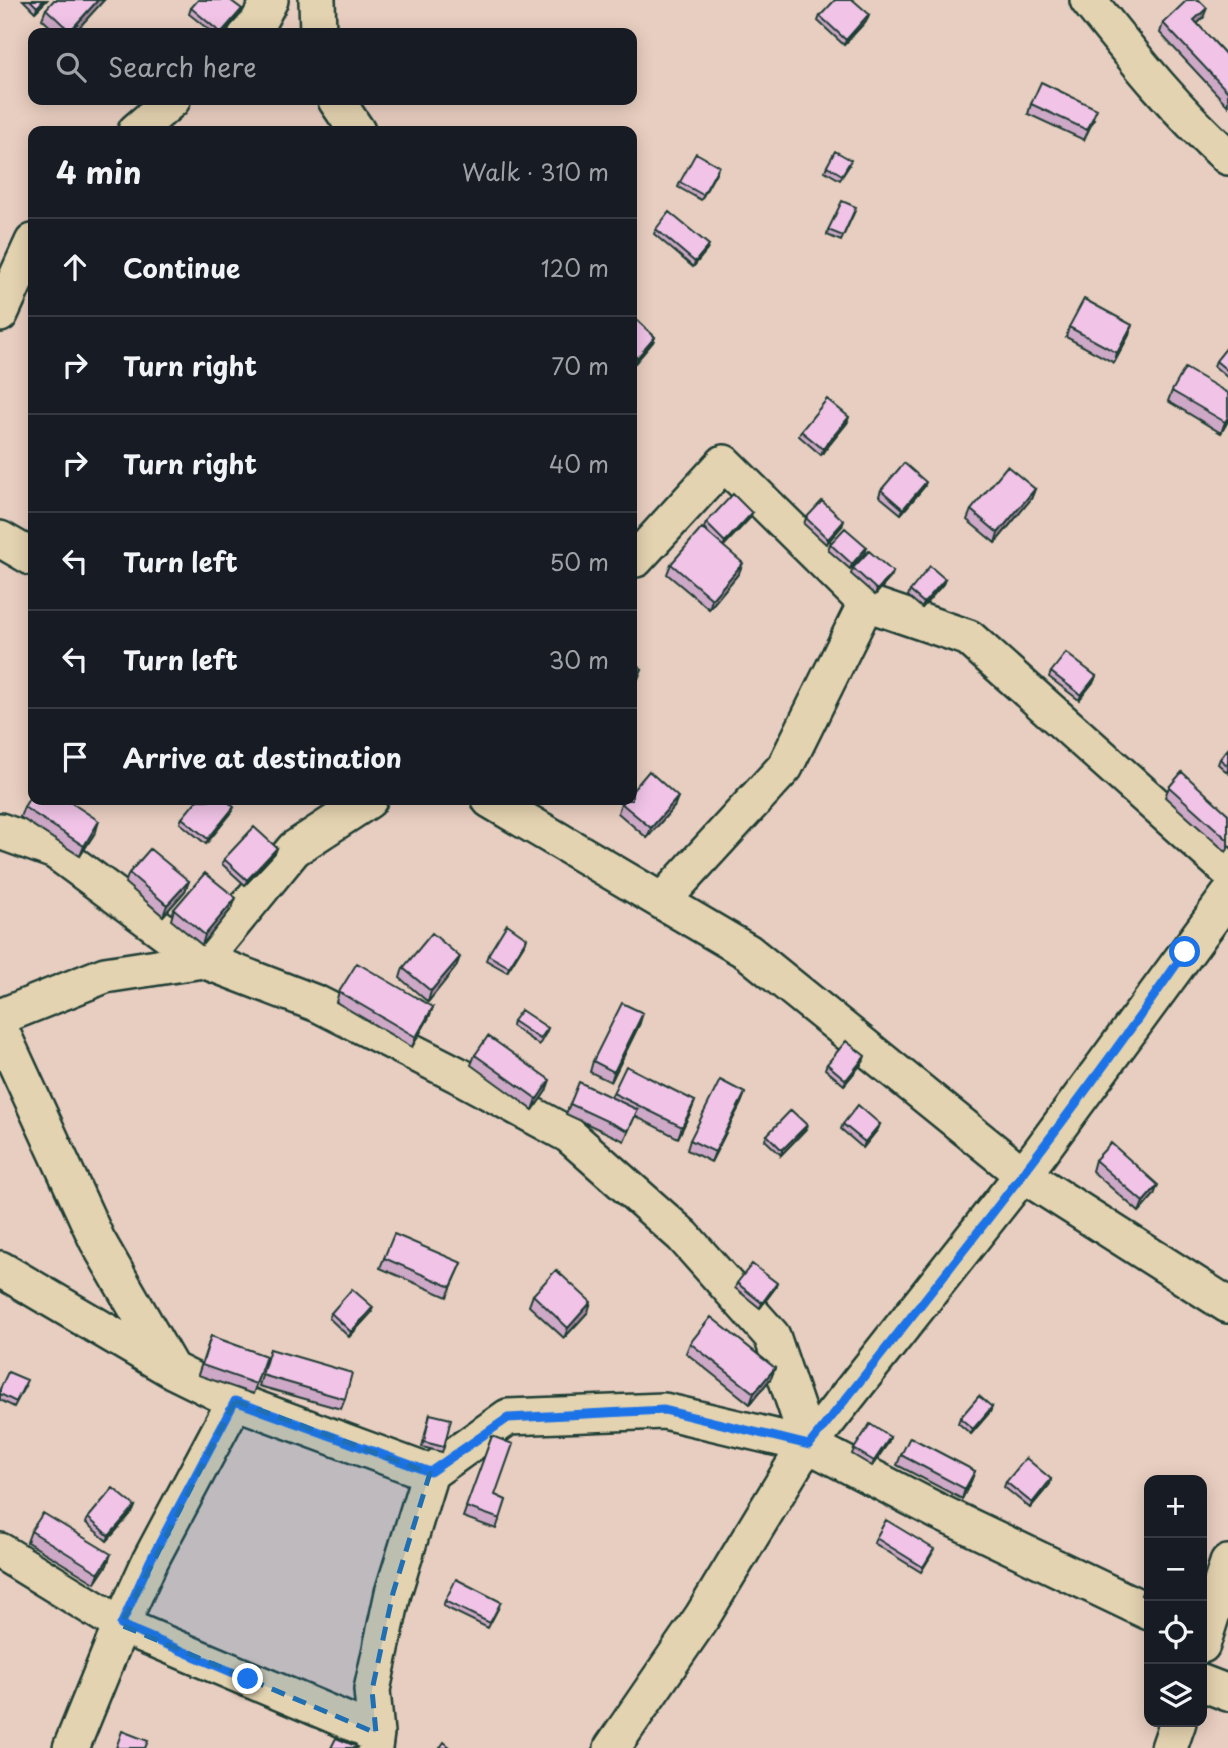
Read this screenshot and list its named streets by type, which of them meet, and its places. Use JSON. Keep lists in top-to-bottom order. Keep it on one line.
{"page":{"search":"Search here","heading":["4 min","Walk · 310 m"],"list":[["Continue","120 m"],["Turn right","70 m"],["Turn right","40 m"],["Turn left","50 m"],["Turn left","30 m"],"Arrive at destination"],"map_buttons":["+","−"]}}
